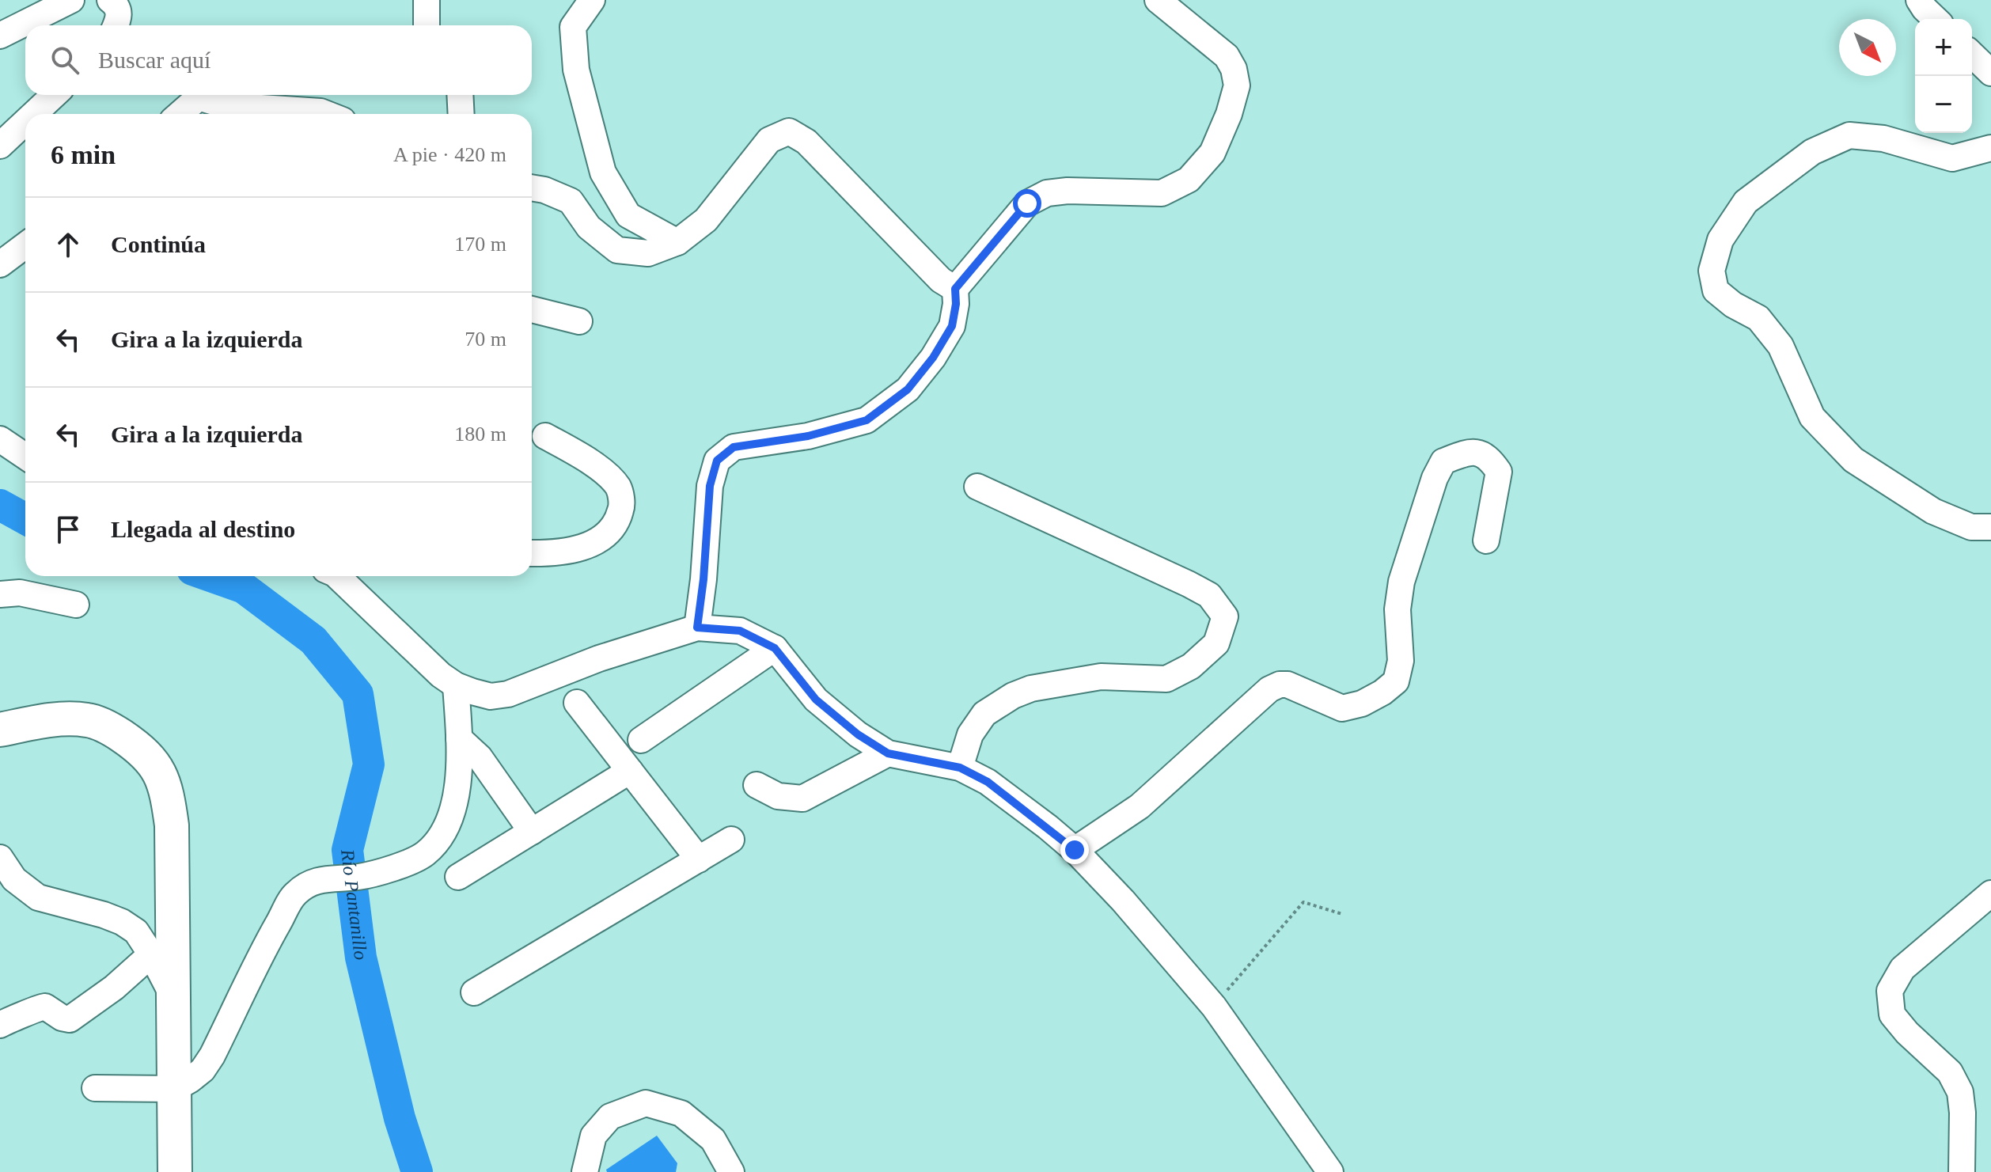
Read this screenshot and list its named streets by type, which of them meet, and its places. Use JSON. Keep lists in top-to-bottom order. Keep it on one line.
{"water":["Río Pantanillo"],"north":"bottom right","page":{"map_buttons":["+","−"],"search":"Buscar aquí","heading":["6 min","A pie · 420 m"],"list":[["Continúa","170 m"],["Gira a la izquierda","70 m"],["Gira a la izquierda","180 m"],"Llegada al destino"]}}
